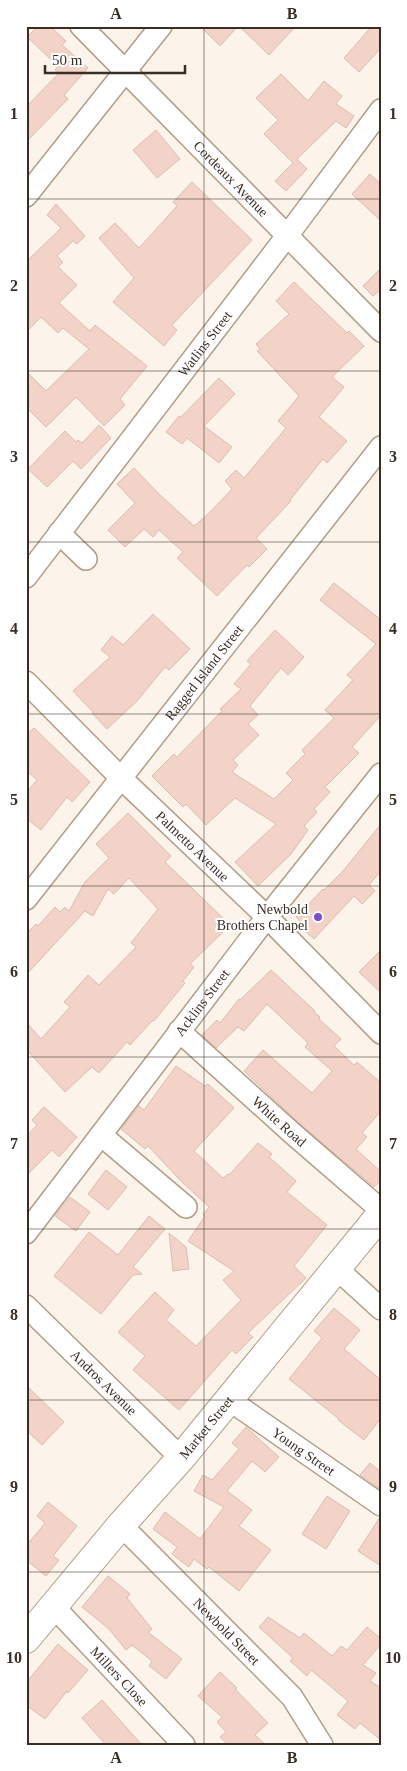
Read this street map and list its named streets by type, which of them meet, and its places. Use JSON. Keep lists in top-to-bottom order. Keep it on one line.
{"streets":{"main road":["Market Street"],"street":["Cordeaux Avenue","Watlins Street","Ragged Island Street","Palmetto Avenue","Acklins Street","White Road","Andros Avenue","Young Street","Newbold Street","Millers Close"]},"crossings":[["Cordeaux Avenue","Watlins Street"],["Ragged Island Street","Palmetto Avenue"],["Palmetto Avenue","Acklins Street"],["Acklins Street","White Road"],["White Road","Market Street"],["Andros Avenue","Market Street"],["Market Street","Young Street"],["Market Street","Newbold Street"],["Market Street","Millers Close"]],"places":["Newbold Brothers Chapel"],"scale_bar":"50 m","grid":{"columns":["A","B"],"rows":["1","2","3","4","5","6","7","8","9","10"]}}
